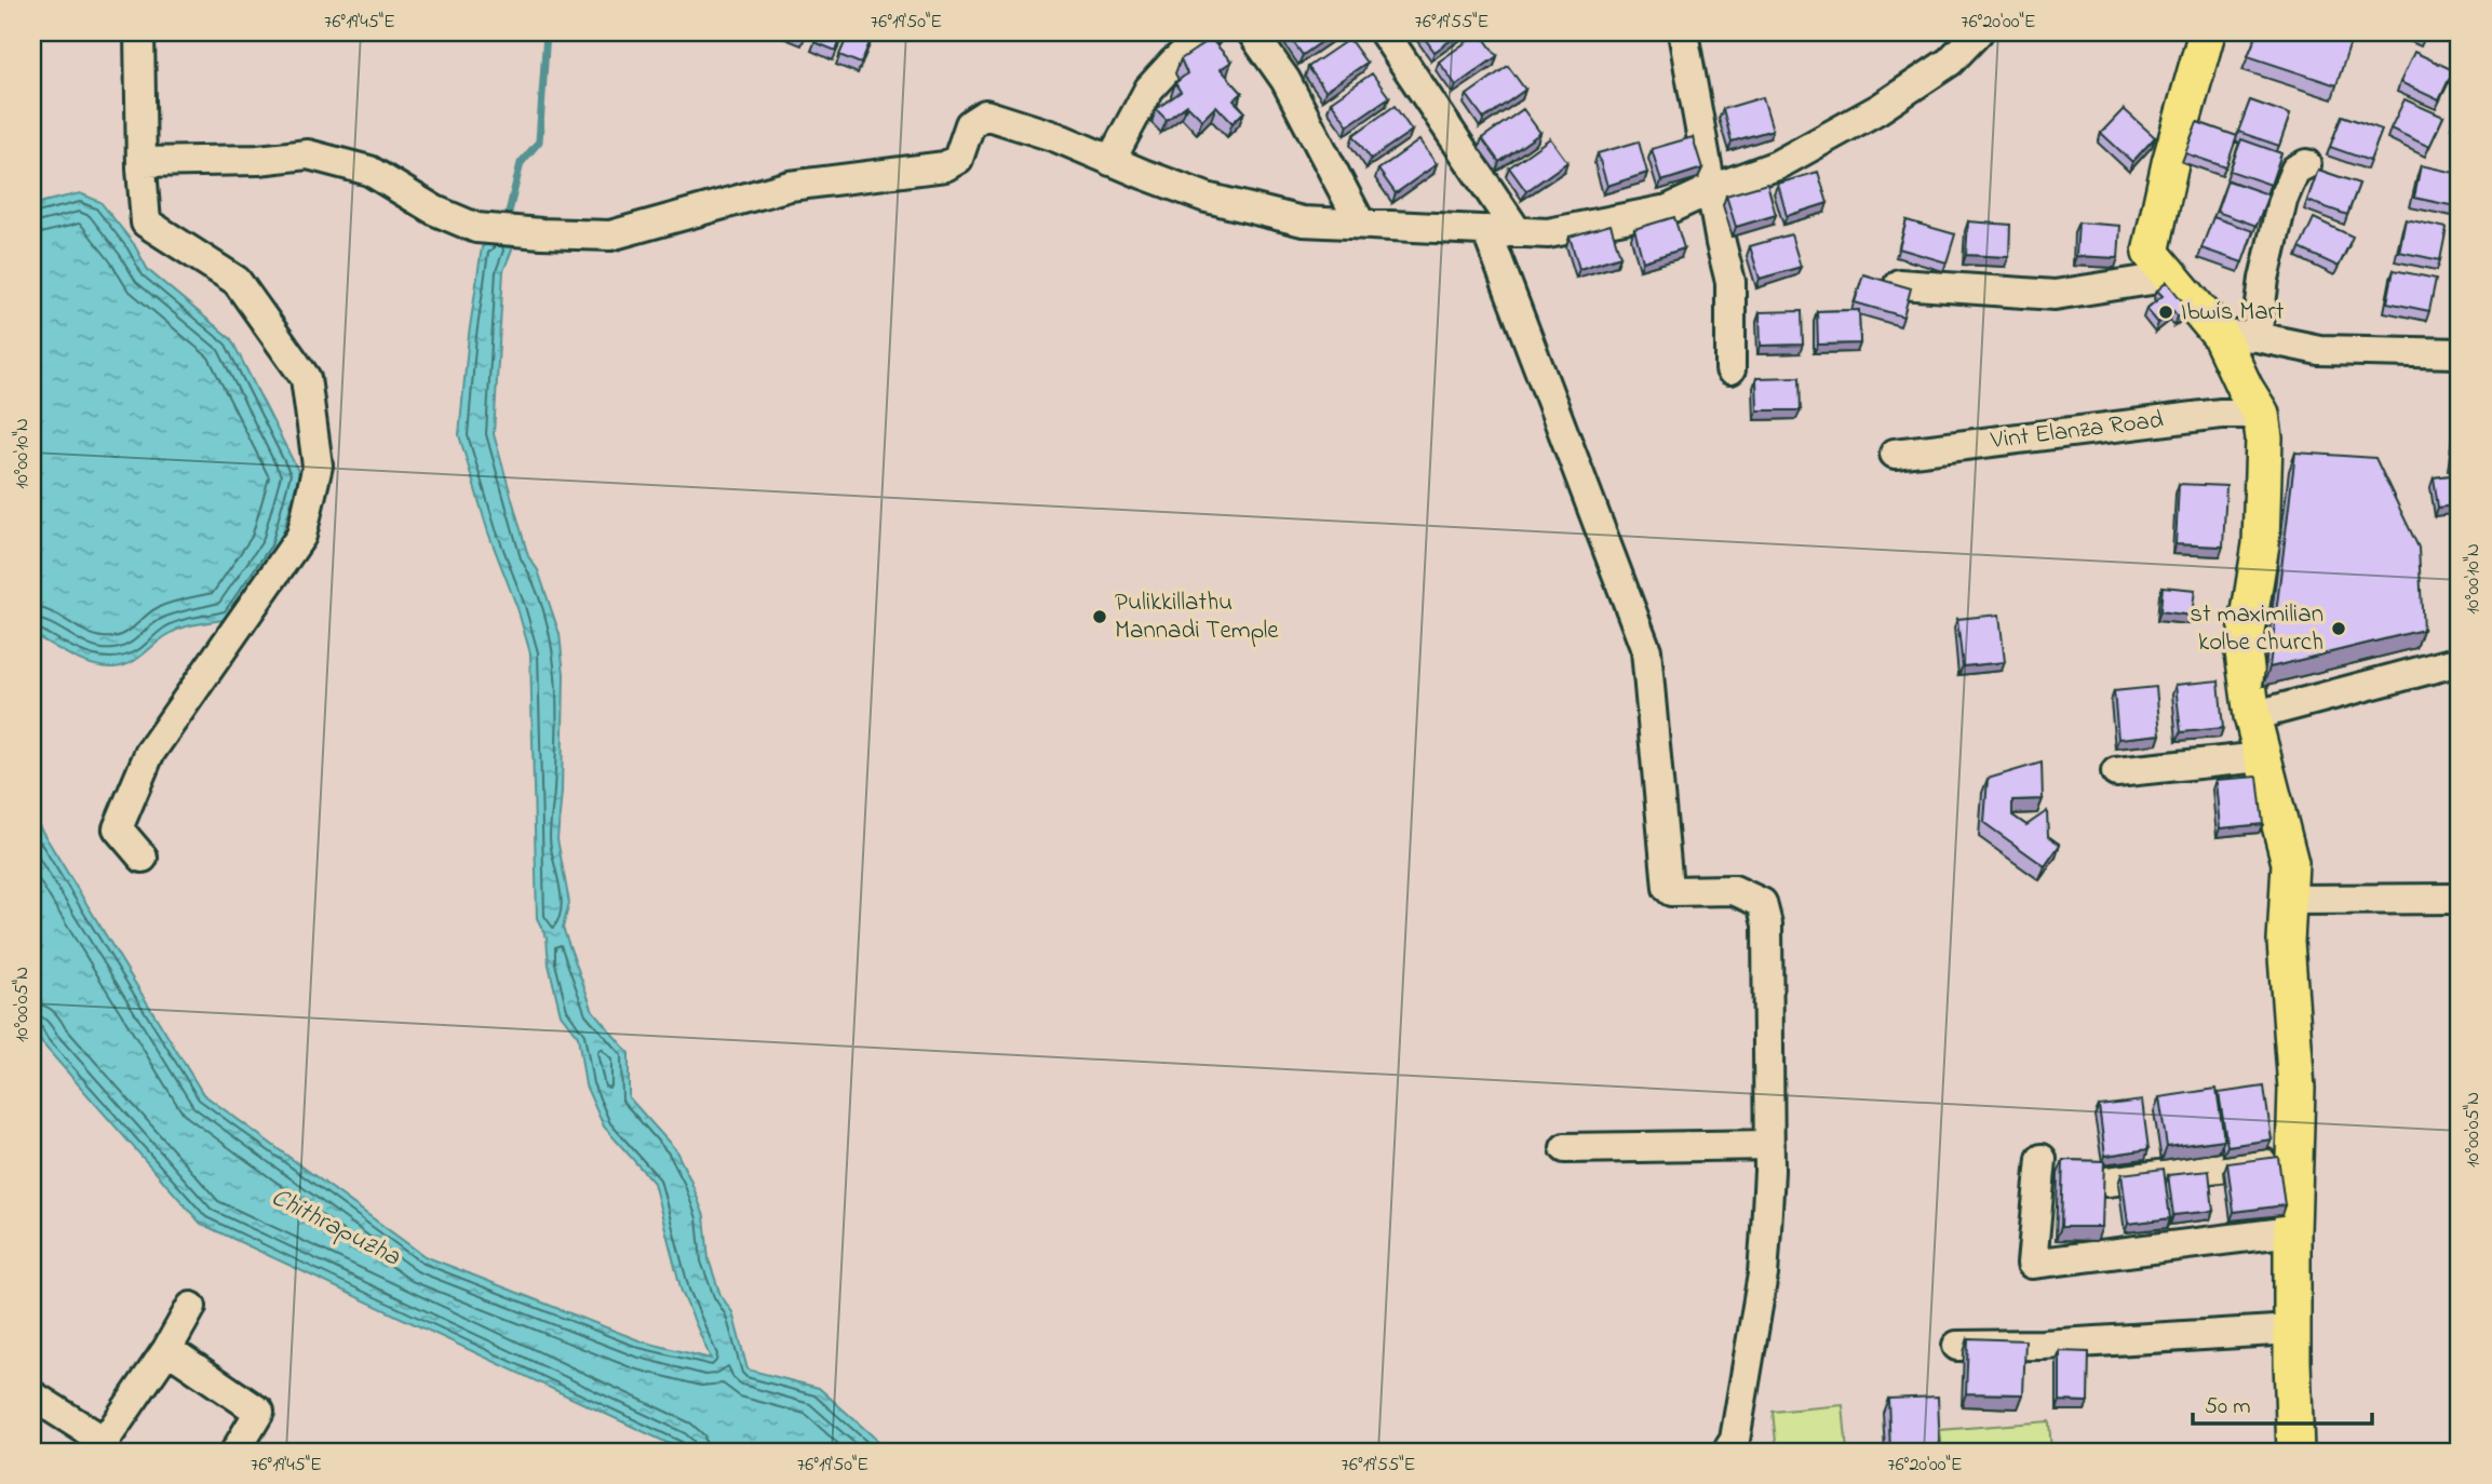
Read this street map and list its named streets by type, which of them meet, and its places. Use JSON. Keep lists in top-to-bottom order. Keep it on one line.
{"streets":{"street":["Vint Elanza Road"]},"water":["Chithrapuzha"],"places":["Ibwis Mart","Pulikkillathu Mannadi Temple","st maximilian kolbe church"],"scale_bar":"50 m","coordinates":["76°19'45\"E","76°19'50\"E","76°19'55\"E","76°20'00\"E","10°00'10\"N","10°00'05\"N"]}
